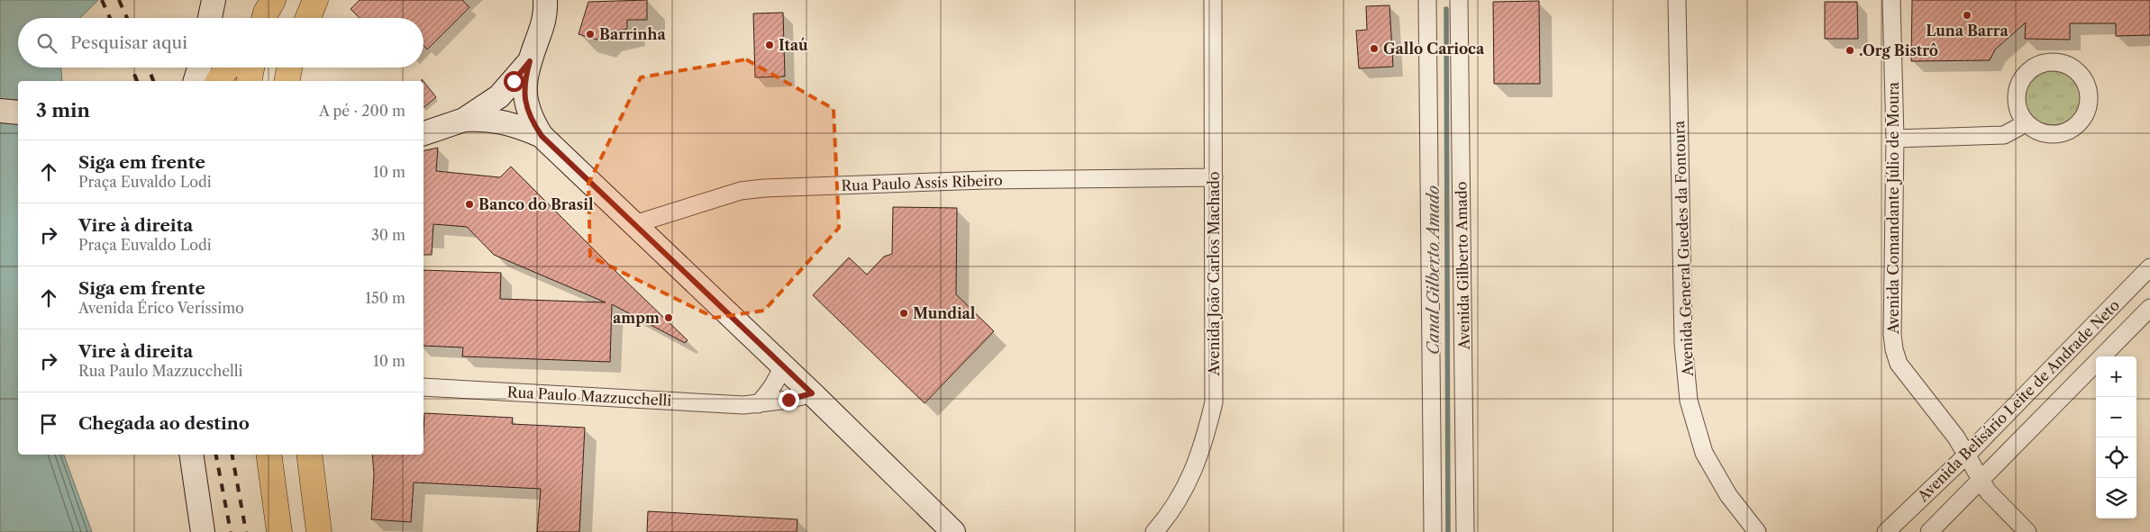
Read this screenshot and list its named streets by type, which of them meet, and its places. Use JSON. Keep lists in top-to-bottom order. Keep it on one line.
{"streets":{"street":["Rua Paulo Assis Ribeiro","Avenida Comandante Júlio de Moura","Avenida General Guedes da Fontoura","Avenida Gilberto Amado","Avenida João Carlos Machado","Rua Paulo Mazzucchelli","Avenida Belisário Leite de Andrade Neto"]},"crossings":[["Rua Paulo Assis Ribeiro","Avenida João Carlos Machado"],["Avenida Comandante Júlio de Moura","Avenida Belisário Leite de Andrade Neto"]],"water":["Canal Gilberto Amado"],"places":["Luna Barra","Barrinha","Itaú","Gallo Carioca",".Org Bistrô","Banco do Brasil","Mundial","ampm"],"page":{"search":"Pesquisar aqui","heading":["3 min","A pé · 200 m"],"list":[["Siga em frente","Praça Euvaldo Lodi","10 m"],["Vire à direita","Praça Euvaldo Lodi","30 m"],["Siga em frente","Avenida Érico Veríssimo","150 m"],["Vire à direita","Rua Paulo Mazzucchelli","10 m"],"Chegada ao destino"],"map_buttons":["+","−"]}}
